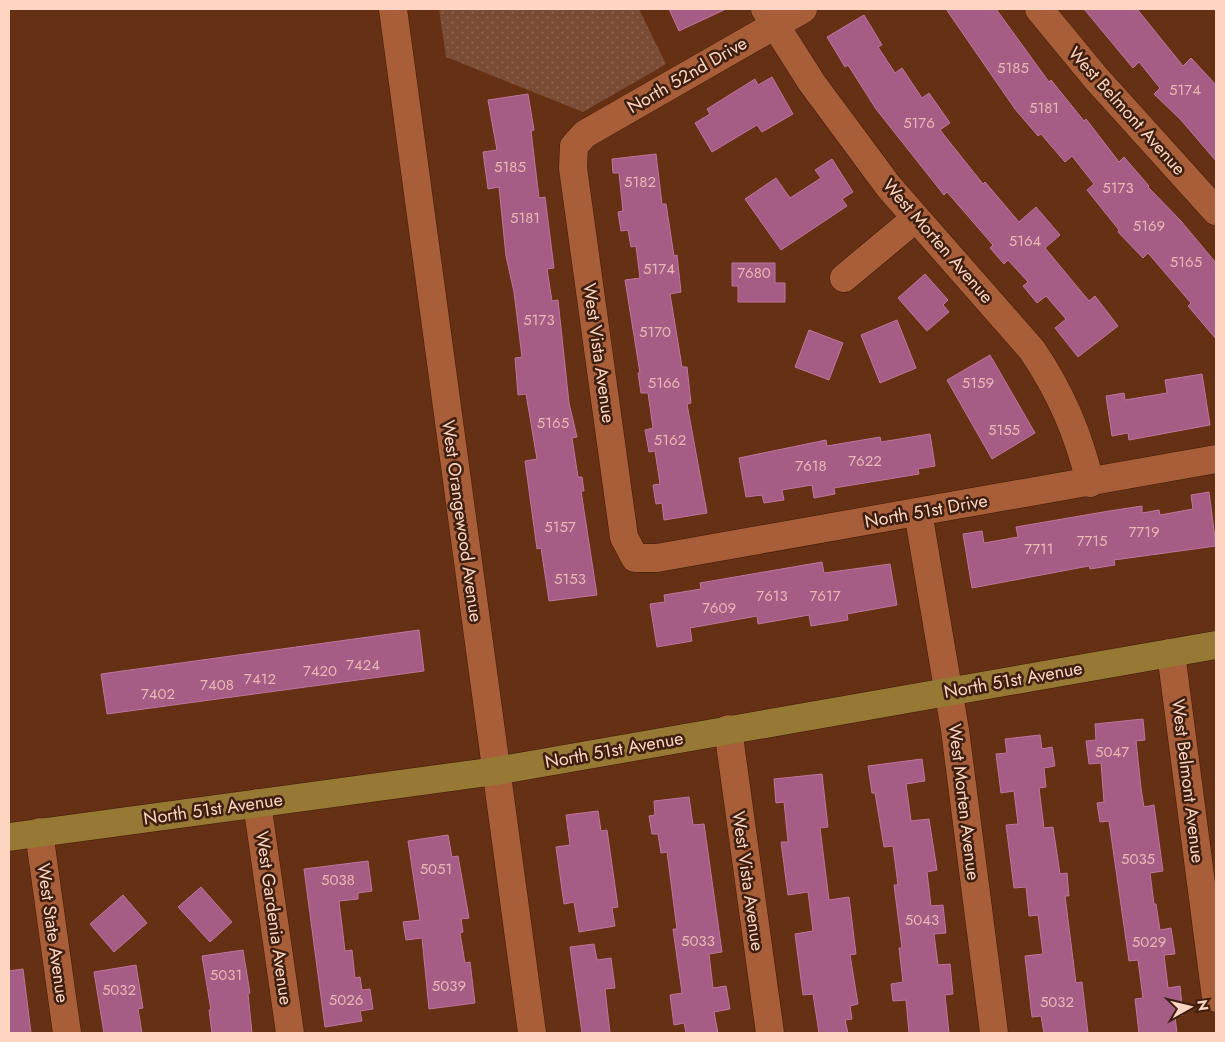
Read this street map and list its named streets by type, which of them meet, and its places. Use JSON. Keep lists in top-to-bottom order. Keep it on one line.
{"streets":{"main road":["North 51st Avenue"],"street":["North 52nd Drive","West Belmont Avenue","West Morten Avenue","West Vista Avenue","North 51st Drive","West Orangewood Avenue","West Gardenia Avenue","West State Avenue"]},"crossings":[["North 52nd Drive","West Morten Avenue"],["North 52nd Drive","West Vista Avenue"],["West Belmont Avenue","North 51st Avenue"],["West Morten Avenue","North 51st Drive"],["West Morten Avenue","North 51st Avenue"],["West Vista Avenue","North 51st Drive"],["West Vista Avenue","North 51st Avenue"],["West Orangewood Avenue","North 51st Avenue"],["North 51st Avenue","West Gardenia Avenue"],["North 51st Avenue","West State Avenue"]],"house_numbers":["5185","5174","5181","5176","5185","5182","5173","5181","5169","5164","5165","5174","7680","5173","5170","5166","5159","5165","5155","5162","7622","7618","5157","7719","7715","7711","5153","7613","7617","7609","7424","7420","7412","7408","7402","5047","5035","5051","5038","5043","5033","5029","5031","5039","5032","5026","5032"],"north":"right"}
